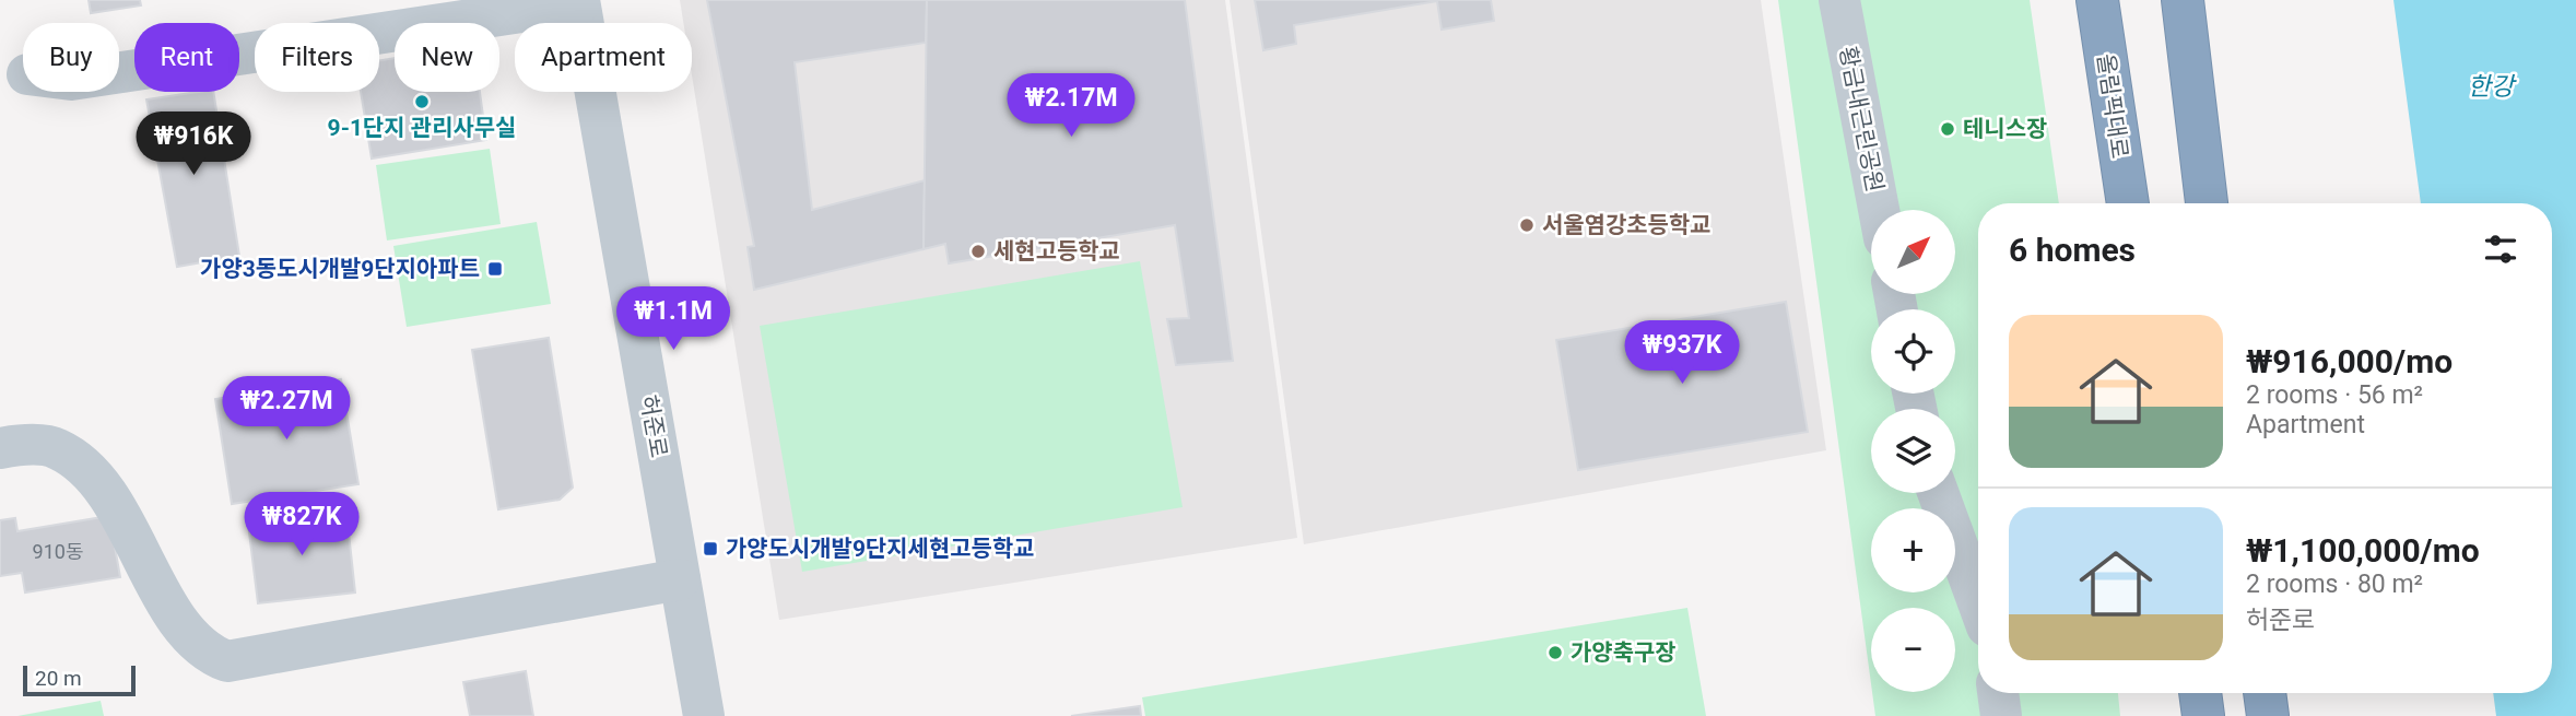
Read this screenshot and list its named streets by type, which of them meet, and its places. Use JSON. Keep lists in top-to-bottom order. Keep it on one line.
{"streets":{"highway":["올림픽대로"],"street":["황금내근린공원","허준로"]},"water":["한강"],"places":{"other":["9-1단지 관리사무실","테니스장","서울염강초등학교","세현고등학교","가양축구장"],"transit":["가양3동도시개발9단지아파트","가양도시개발9단지세현고등학교"]},"house_numbers":["910동"],"scale_bar":"20 m","north":"top right","page":{"chip":["Buy","Rent","Filters","New","Apartment"],"price":["₩2.17M","₩916K","₩1.1M","₩937K","₩2.27M","₩827K"],"heading":"6 homes","map_buttons":["+","−"],"list":[{"name":"₩916,000/mo","note":"2 rooms · 56 m² · Apartment"},{"name":"₩1,100,000/mo","note":"2 rooms · 80 m² · 허준로"}],"scale":"20 m"}}
